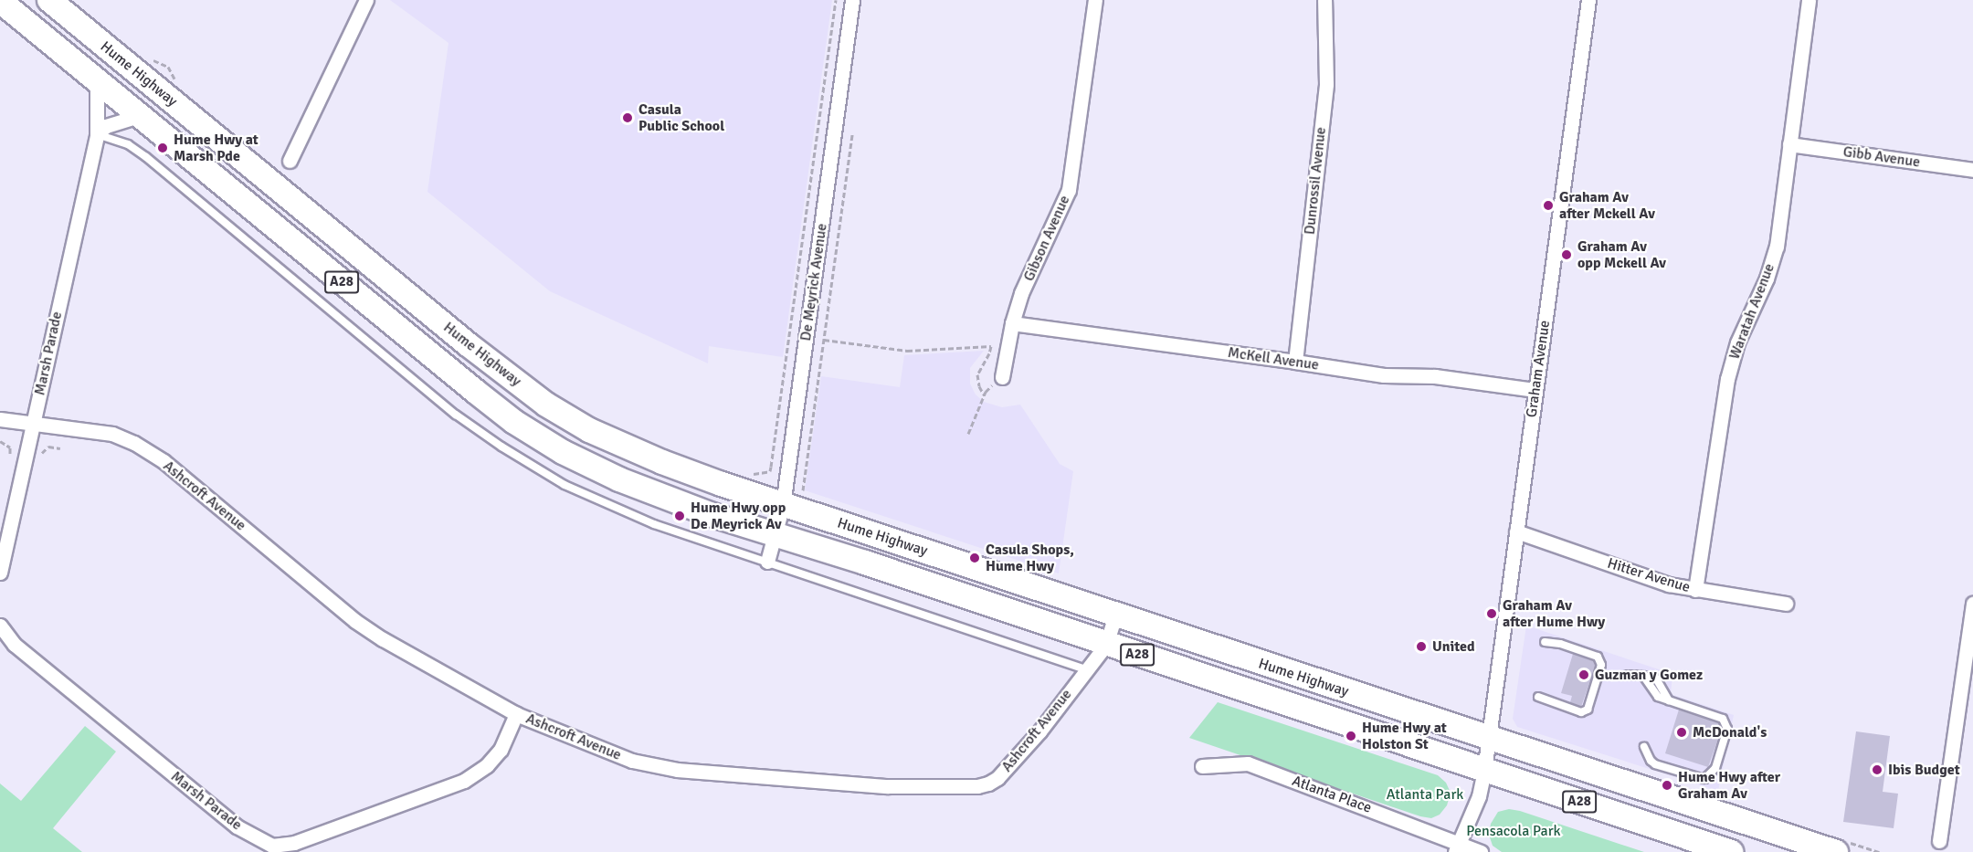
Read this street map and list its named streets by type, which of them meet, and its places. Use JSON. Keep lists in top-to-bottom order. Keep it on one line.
{"streets":{"highway":["Hume Highway","A28"],"street":["Gibb Avenue","Dunrossil Avenue","Gibson Avenue","De Meyrick Avenue","Waratah Avenue","Marsh Parade","McKell Avenue","Graham Avenue","Ashcroft Avenue","Hitter Avenue","Atlanta Place"]},"crossings":[["Hume Highway","De Meyrick Avenue"],["Hume Highway","Marsh Parade"],["Hume Highway","Graham Avenue"],["Hume Highway","Ashcroft Avenue"],["Gibb Avenue","Waratah Avenue"],["Dunrossil Avenue","McKell Avenue"],["Gibson Avenue","McKell Avenue"],["Waratah Avenue","Hitter Avenue"],["Marsh Parade","Ashcroft Avenue"],["McKell Avenue","Graham Avenue"],["Graham Avenue","Hitter Avenue"],["Graham Avenue","Atlanta Place"]],"parks":["Atlanta Park","Pensacola Park"],"places":["Casula Public School","Hume Hwy at Marsh Pde","Graham Av after Mckell Av","Graham Av opp Mckell Av","Hume Hwy opp De Meyrick Av","Casula Shops, Hume Hwy","Graham Av after Hume Hwy","United","Guzman y Gomez","McDonald's","Hume Hwy at Holston St","Ibis Budget","Hume Hwy after Graham Av"]}
